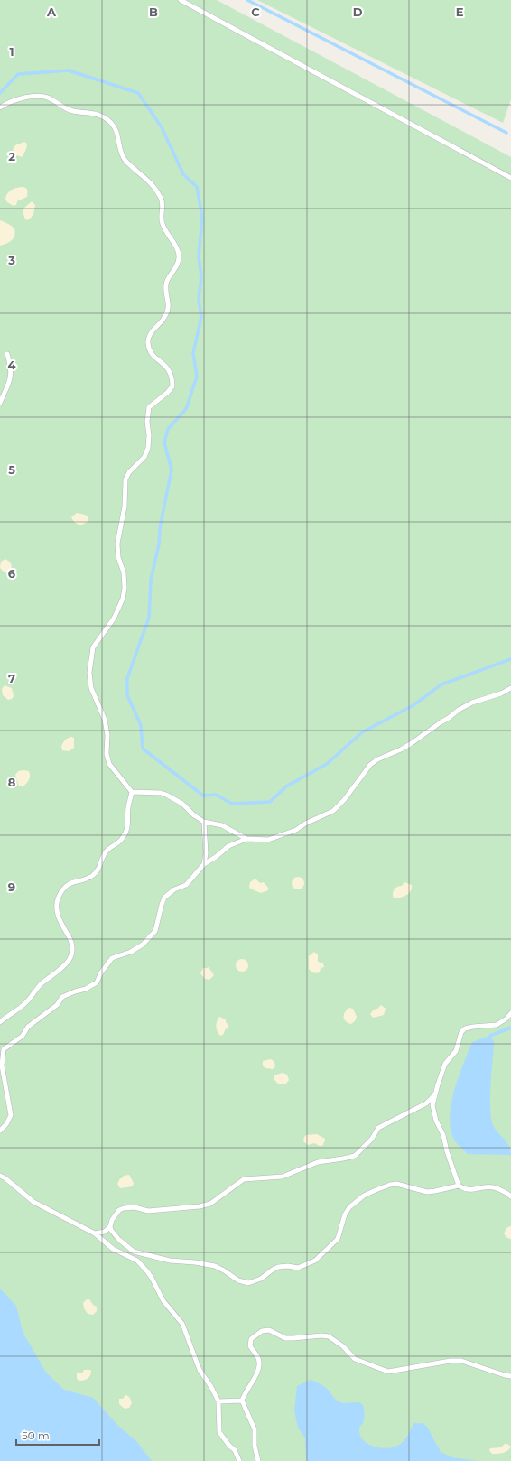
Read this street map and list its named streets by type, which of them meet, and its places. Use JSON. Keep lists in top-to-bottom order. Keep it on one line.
{"scale_bar":"50 m","grid":{"columns":["A","B","C","D","E"],"rows":["1","2","3","4","5","6","7","8","9"]}}
